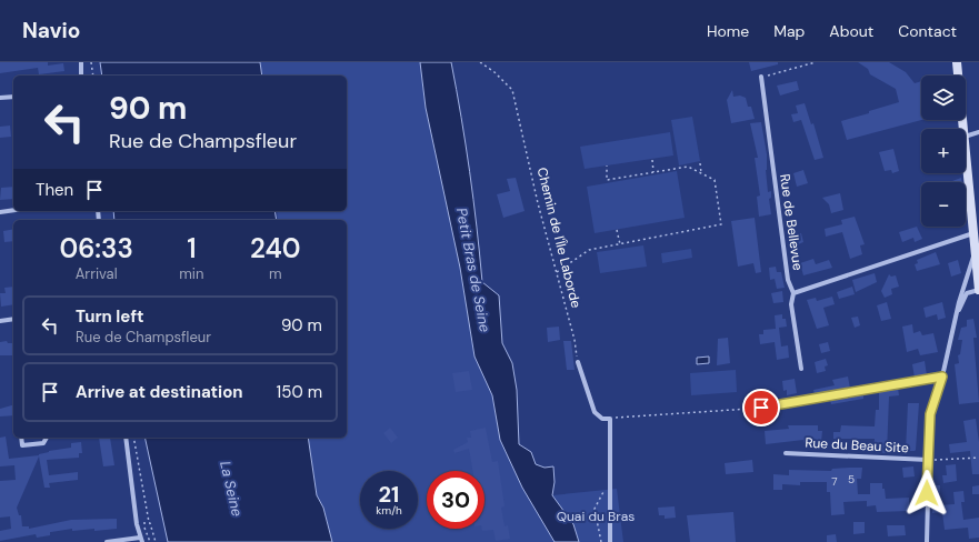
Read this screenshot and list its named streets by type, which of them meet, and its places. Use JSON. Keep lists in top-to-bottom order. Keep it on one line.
{"streets":{"street":["Rue de Bellevue","Rue du Beau Site"],"path":["Chemin de l'Île Laborde"]},"water":["Petit Bras de Seine","La Seine"],"parks":["Quai du Bras"],"house_numbers":["5","7"],"page":{"header":"Navio","nav":["Home","Map","About","Contact"],"map_buttons":["+","−"],"turn":["90 m","Rue de Champsfleur"],"then":"Then","eta":["06:33","Arrival","1","min","240","m"],"list":[{"name":"Turn left","note":"Rue de Champsfleur","value":"90 m"},{"name":"Arrive at destination","value":"150 m"}],"speed":"21 km/h","limit":"30"}}
